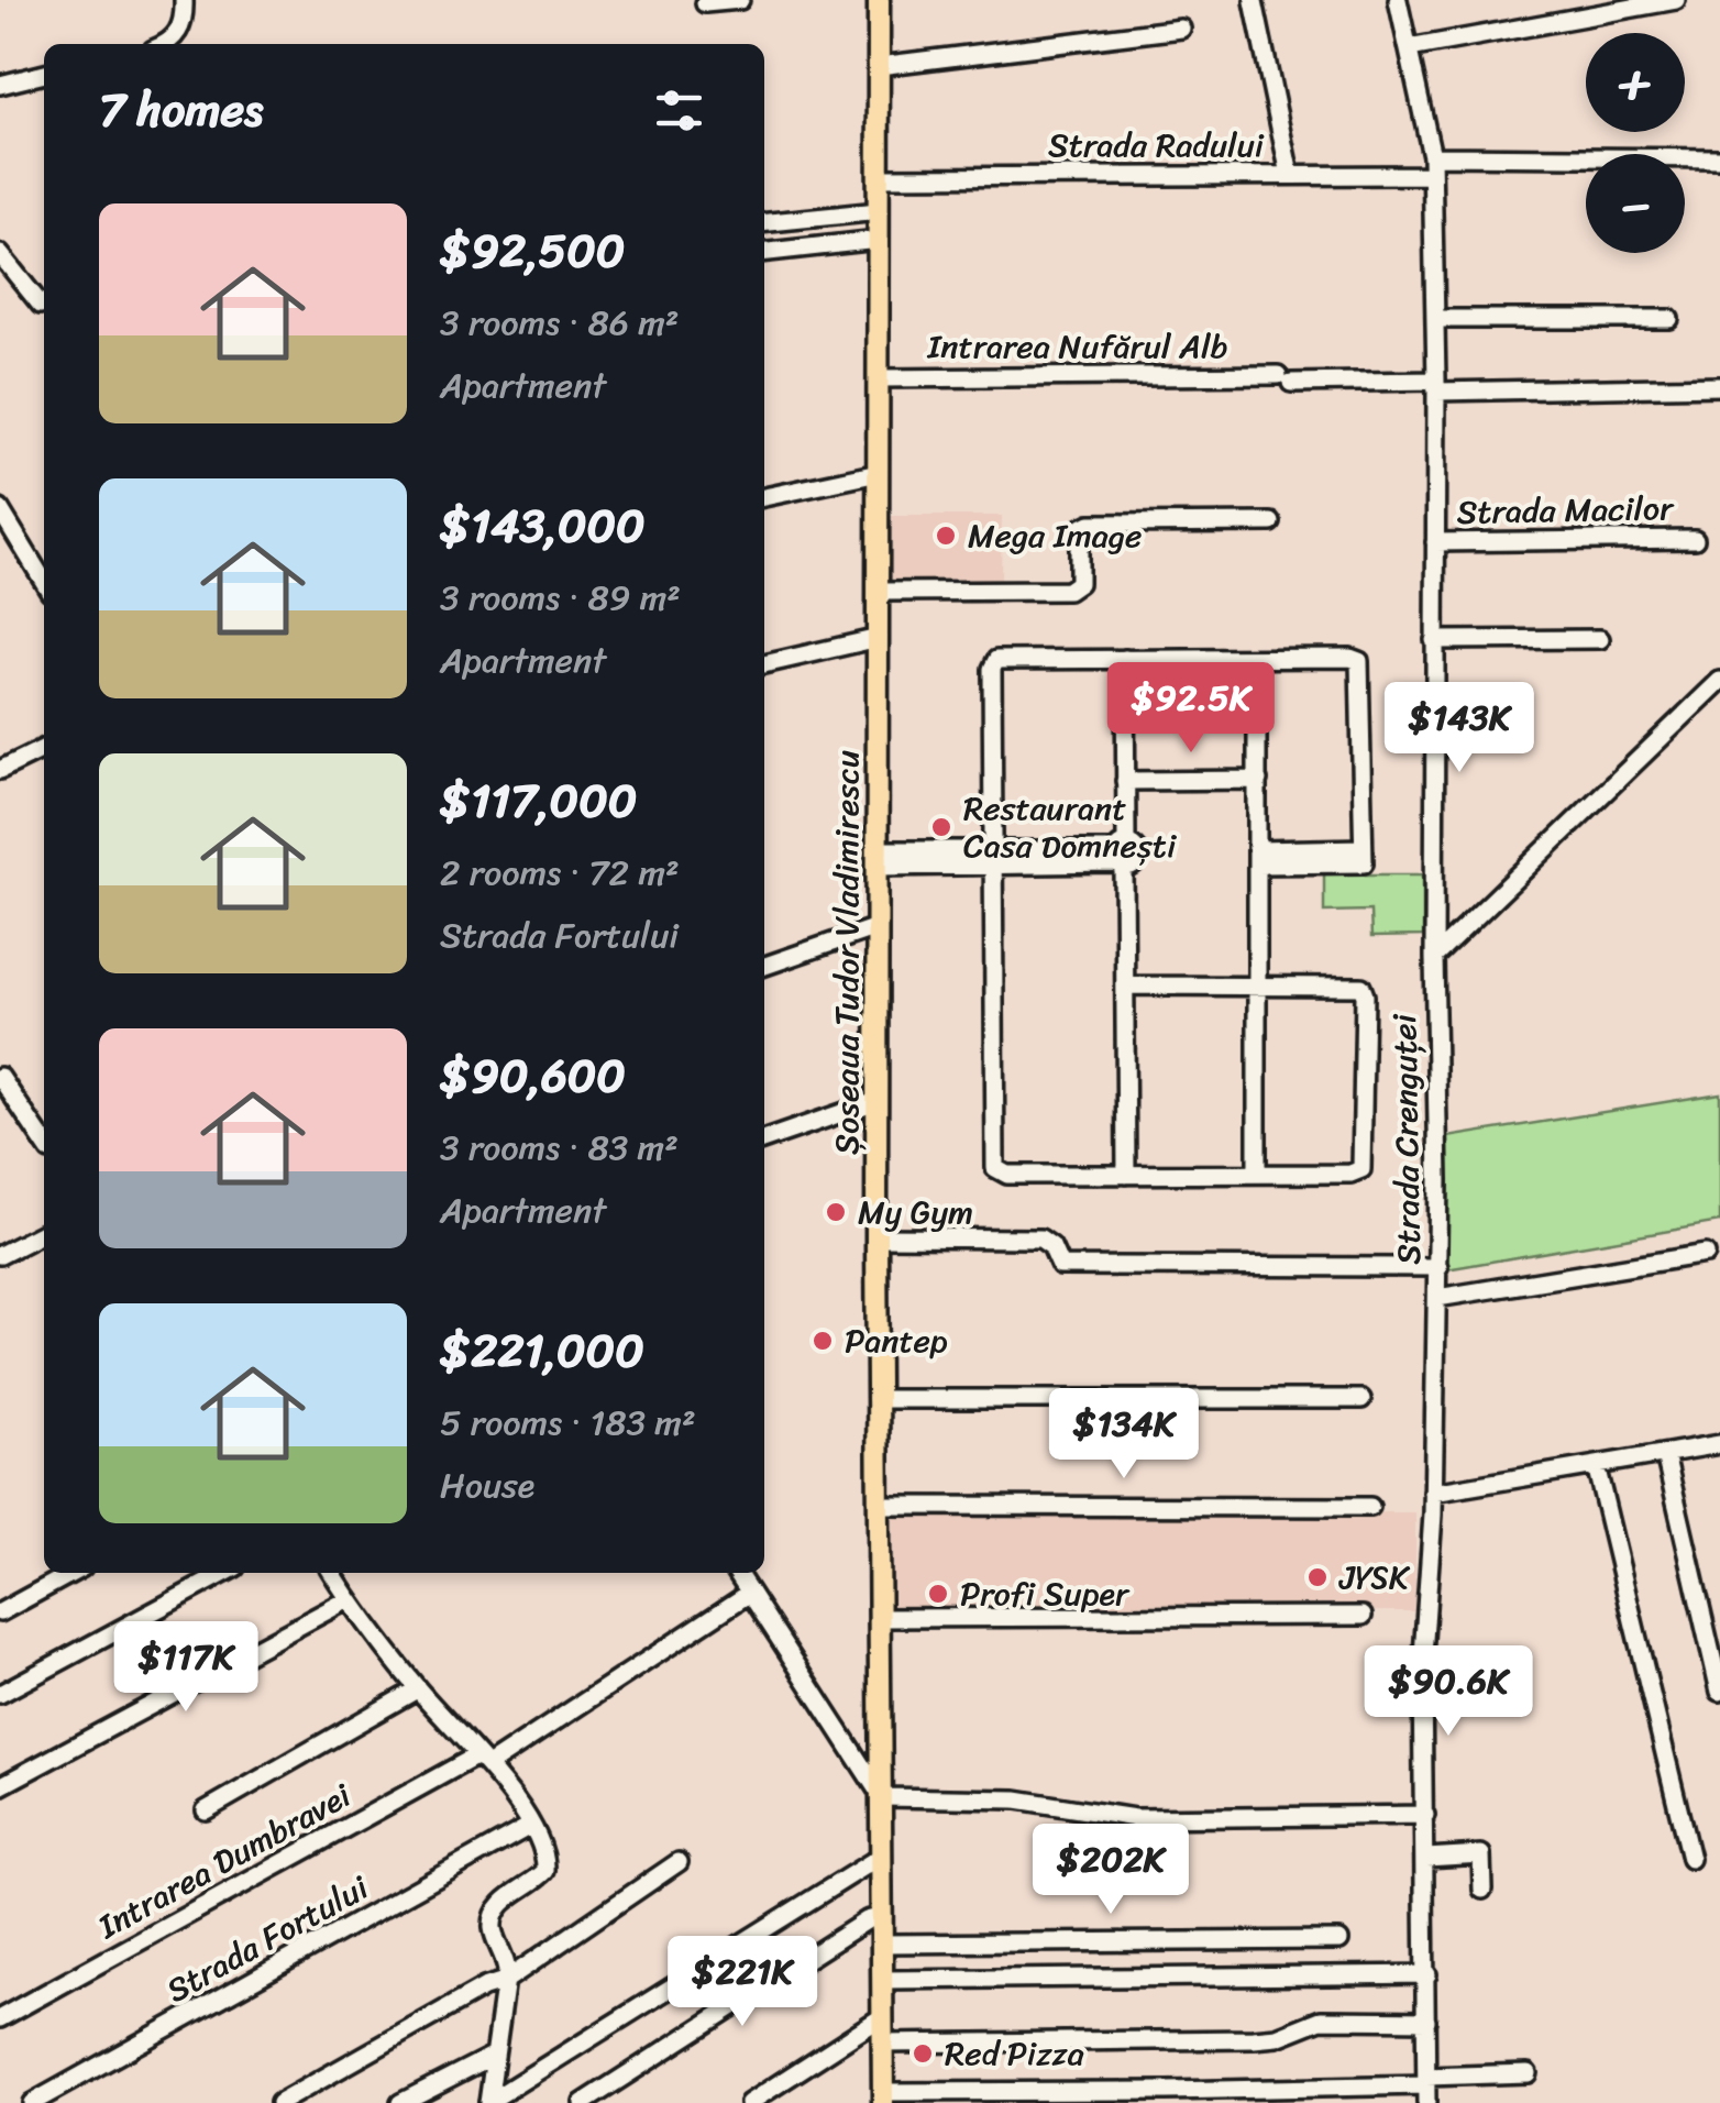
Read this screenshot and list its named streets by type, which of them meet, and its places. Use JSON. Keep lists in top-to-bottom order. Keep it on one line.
{"streets":{"main road":["Șoseaua Tudor Vladimirescu"],"street":["Strada Radului","Intrarea Nufărul Alb","Strada Macilor","Strada Crenguței","Intrarea Dumbravei","Strada Fortului"]},"crossings":[["Strada Radului","Șoseaua Tudor Vladimirescu"],["Strada Radului","Strada Crenguței"],["Intrarea Nufărul Alb","Șoseaua Tudor Vladimirescu"],["Intrarea Nufărul Alb","Strada Crenguței"],["Strada Macilor","Strada Crenguței"]],"places":["Mega Image","Restaurant Casa Domnești","My Gym","Pantep","JYSK","Profi Super","Red Pizza"],"page":{"map_buttons":["+","−"],"heading":"7 homes","list":[{"name":"$92,500","note":"3 rooms · 86 m² · Apartment"},{"name":"$143,000","note":"3 rooms · 89 m² · Apartment"},{"name":"$117,000","note":"2 rooms · 72 m² · Strada Fortului"},{"name":"$90,600","note":"3 rooms · 83 m² · Apartment"},{"name":"$221,000","note":"5 rooms · 183 m² · House"}],"price":["$92.5K","$143K","$134K","$117K","$90.6K","$202K","$221K"]}}
